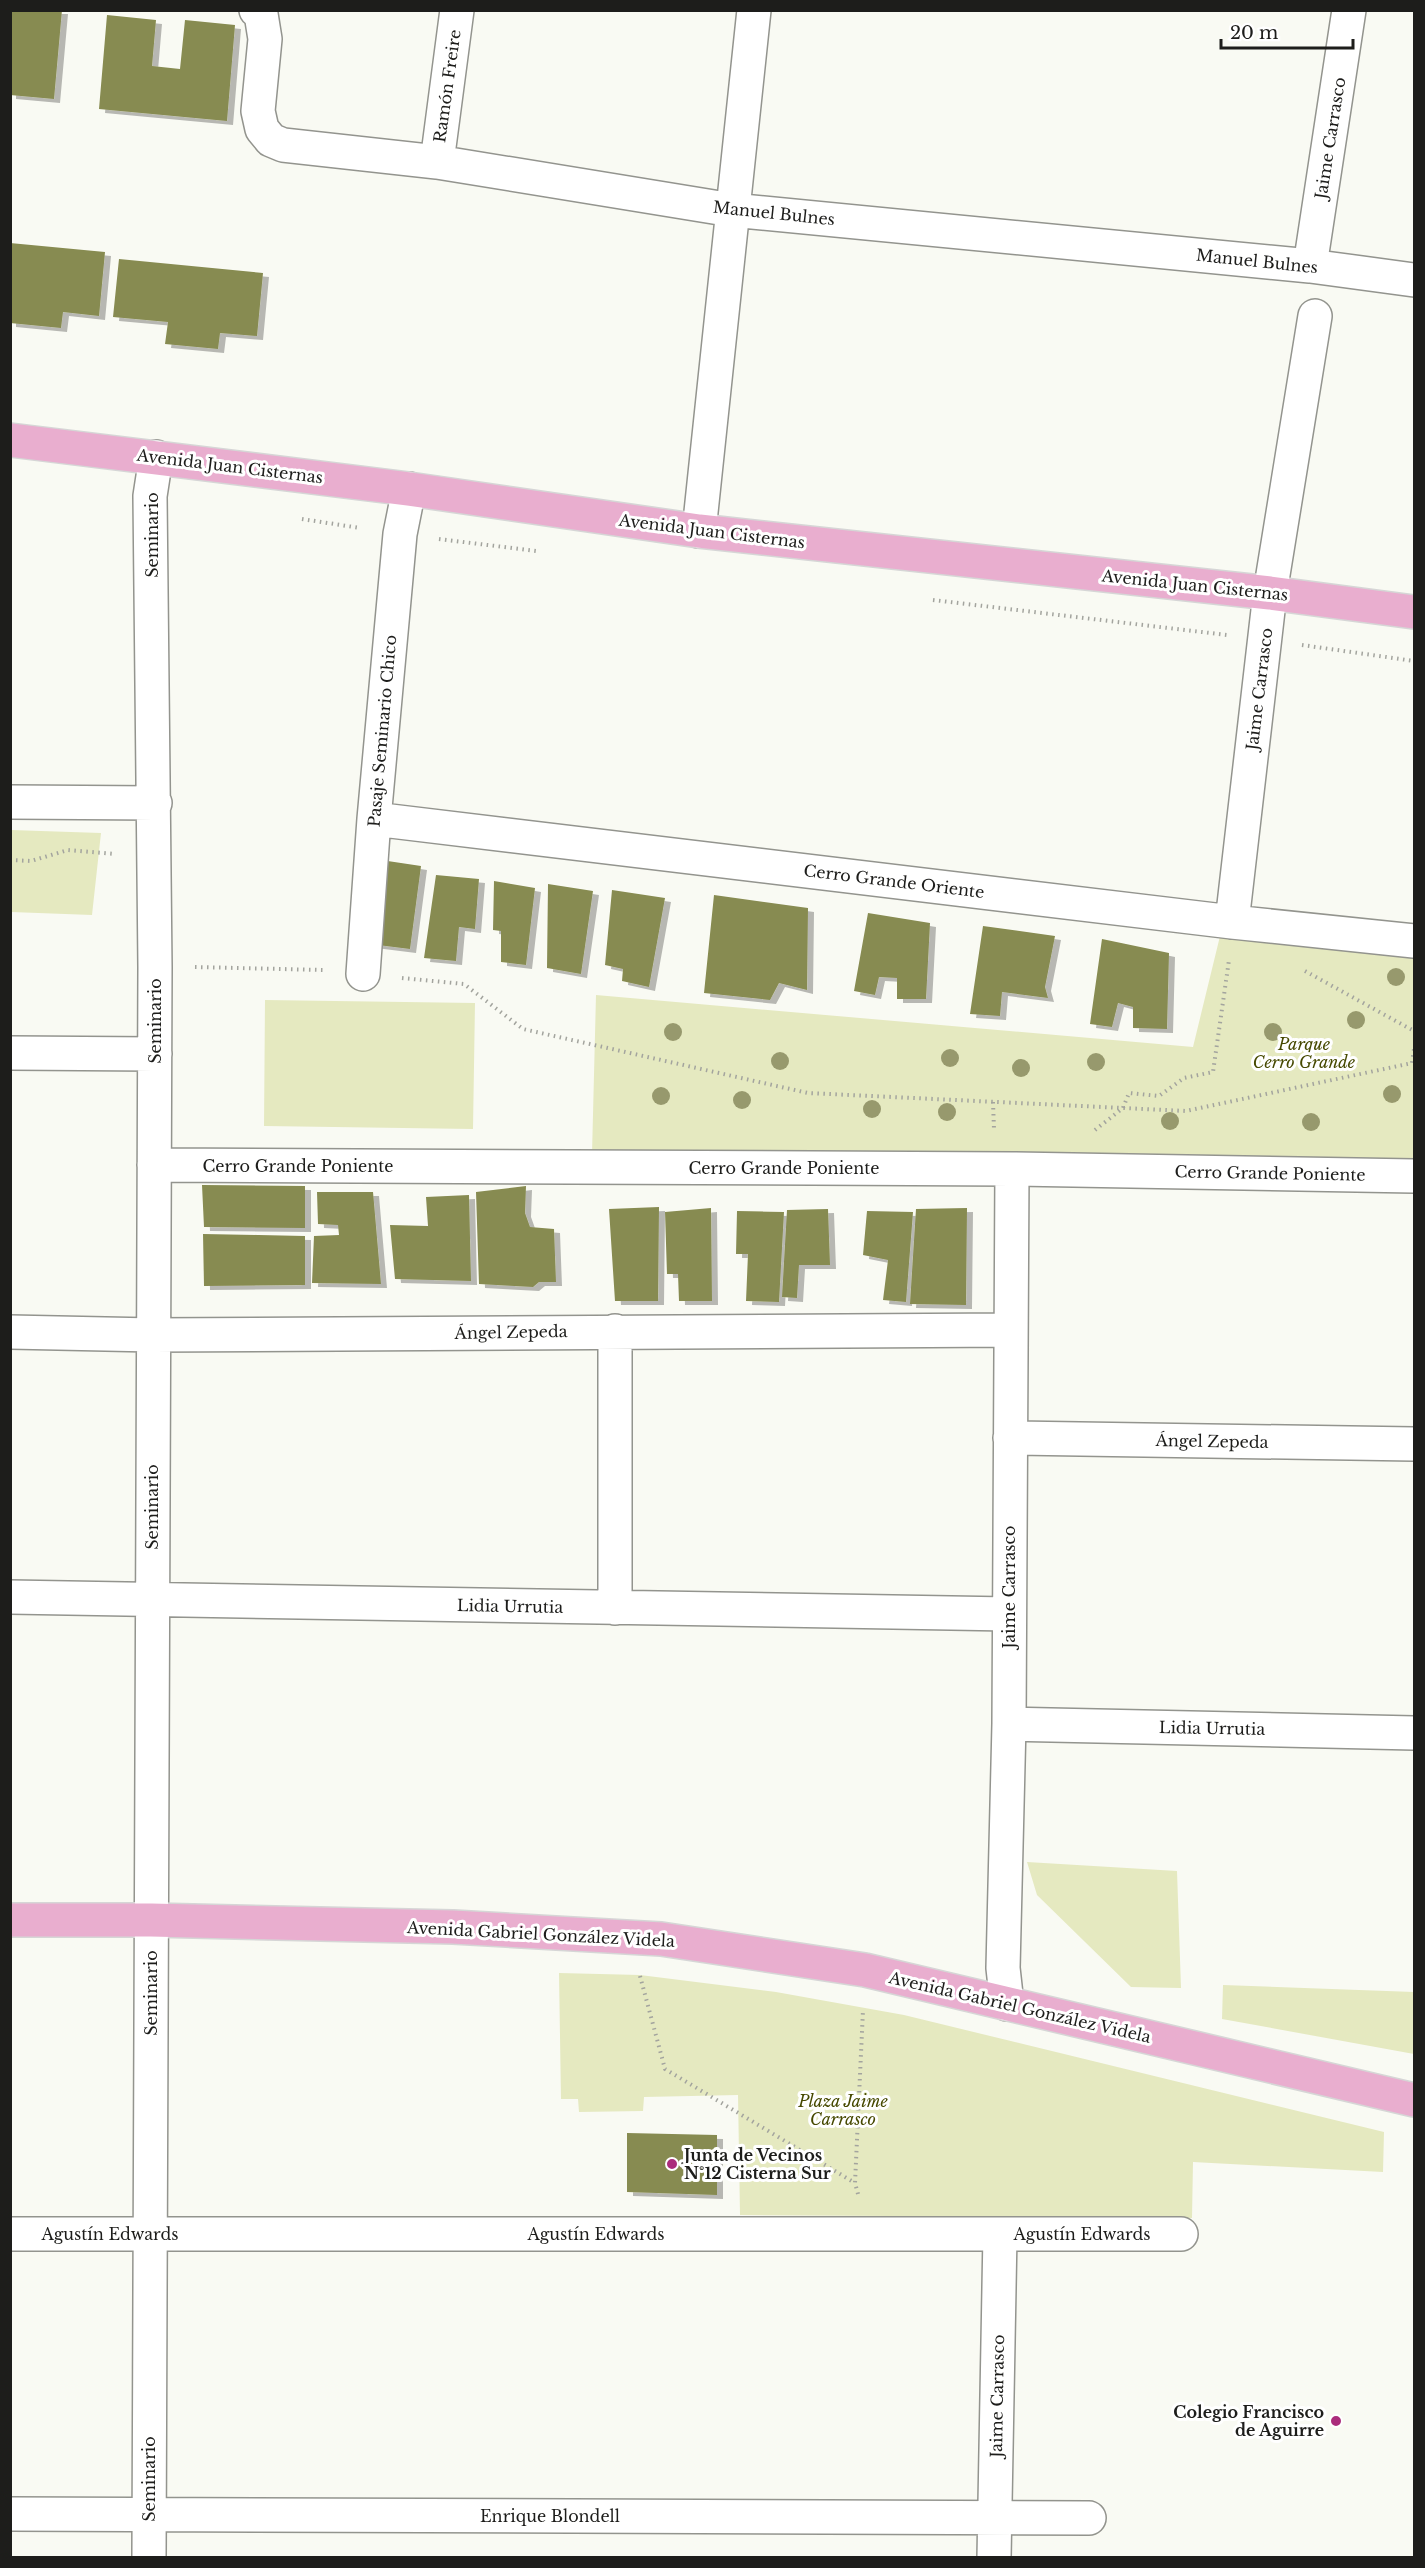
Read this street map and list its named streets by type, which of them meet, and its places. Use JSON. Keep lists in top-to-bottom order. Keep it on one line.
{"streets":{"main road":["Avenida Juan Cisternas","Avenida Gabriel González Videla"],"street":["Ramón Freire","Jaime Carrasco","Manuel Bulnes","Seminario","Pasaje Seminario Chico","Cerro Grande Oriente","Cerro Grande Poniente","Ángel Zepeda","Lidia Urrutia","Agustín Edwards","Enrique Blondell"]},"crossings":[["Ramón Freire","Manuel Bulnes"],["Jaime Carrasco","Manuel Bulnes"],["Jaime Carrasco","Avenida Juan Cisternas"],["Jaime Carrasco","Cerro Grande Oriente"],["Jaime Carrasco","Cerro Grande Poniente"],["Jaime Carrasco","Ángel Zepeda"],["Jaime Carrasco","Lidia Urrutia"],["Jaime Carrasco","Avenida Gabriel González Videla"],["Jaime Carrasco","Agustín Edwards"],["Jaime Carrasco","Enrique Blondell"],["Avenida Juan Cisternas","Seminario"],["Avenida Juan Cisternas","Pasaje Seminario Chico"],["Seminario","Cerro Grande Poniente"],["Seminario","Ángel Zepeda"],["Seminario","Lidia Urrutia"],["Seminario","Avenida Gabriel González Videla"],["Seminario","Agustín Edwards"],["Seminario","Enrique Blondell"],["Pasaje Seminario Chico","Cerro Grande Oriente"]],"parks":["Parque Cerro Grande","Plaza Jaime Carrasco"],"places":["Junta de Vecinos N°12 Cisterna Sur","Colegio Francisco de Aguirre"],"scale_bar":"20 m"}
